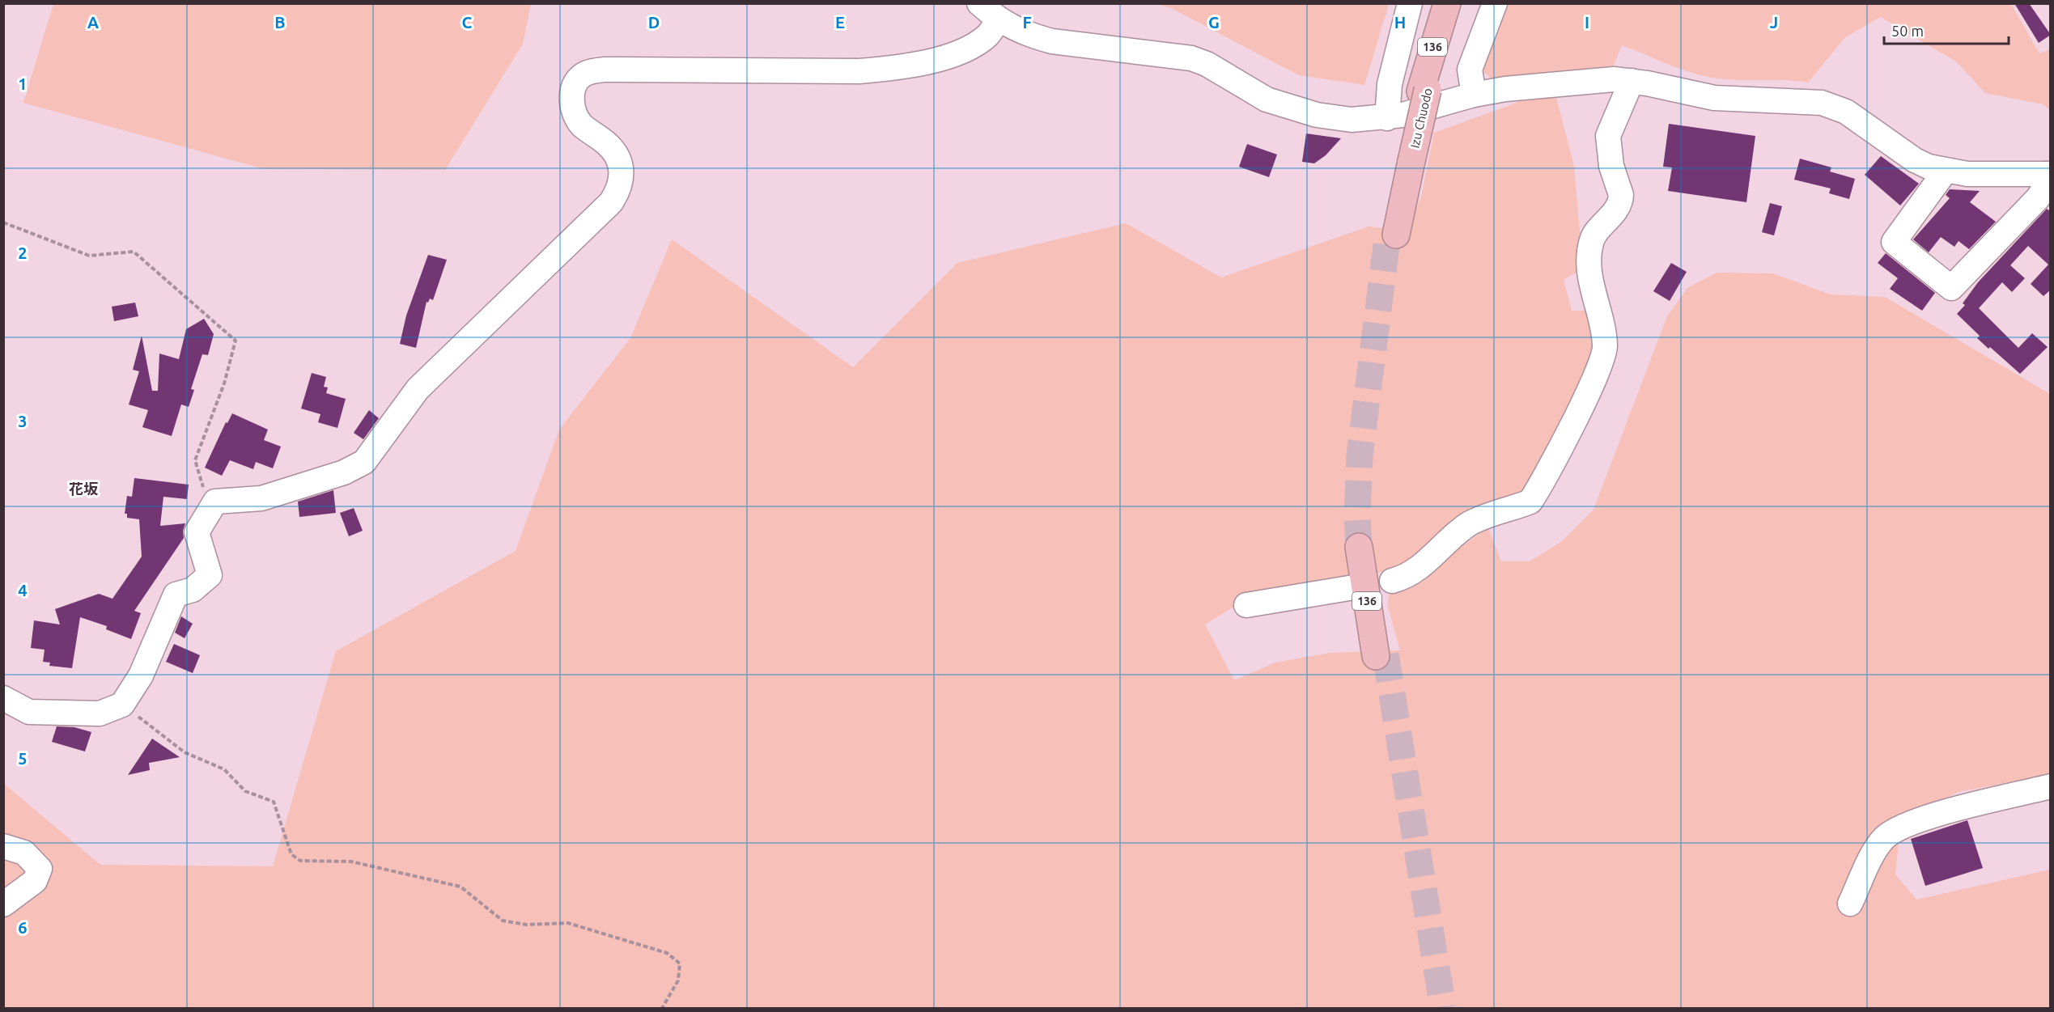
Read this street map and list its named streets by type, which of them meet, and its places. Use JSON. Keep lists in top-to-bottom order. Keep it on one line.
{"streets":{"highway":["136","Izu Chuodo"]},"districts":["花坂"],"scale_bar":"50 m","grid":{"columns":["A","B","C","D","E","F","G","H","I","J"],"rows":["1","2","3","4","5","6"]}}
